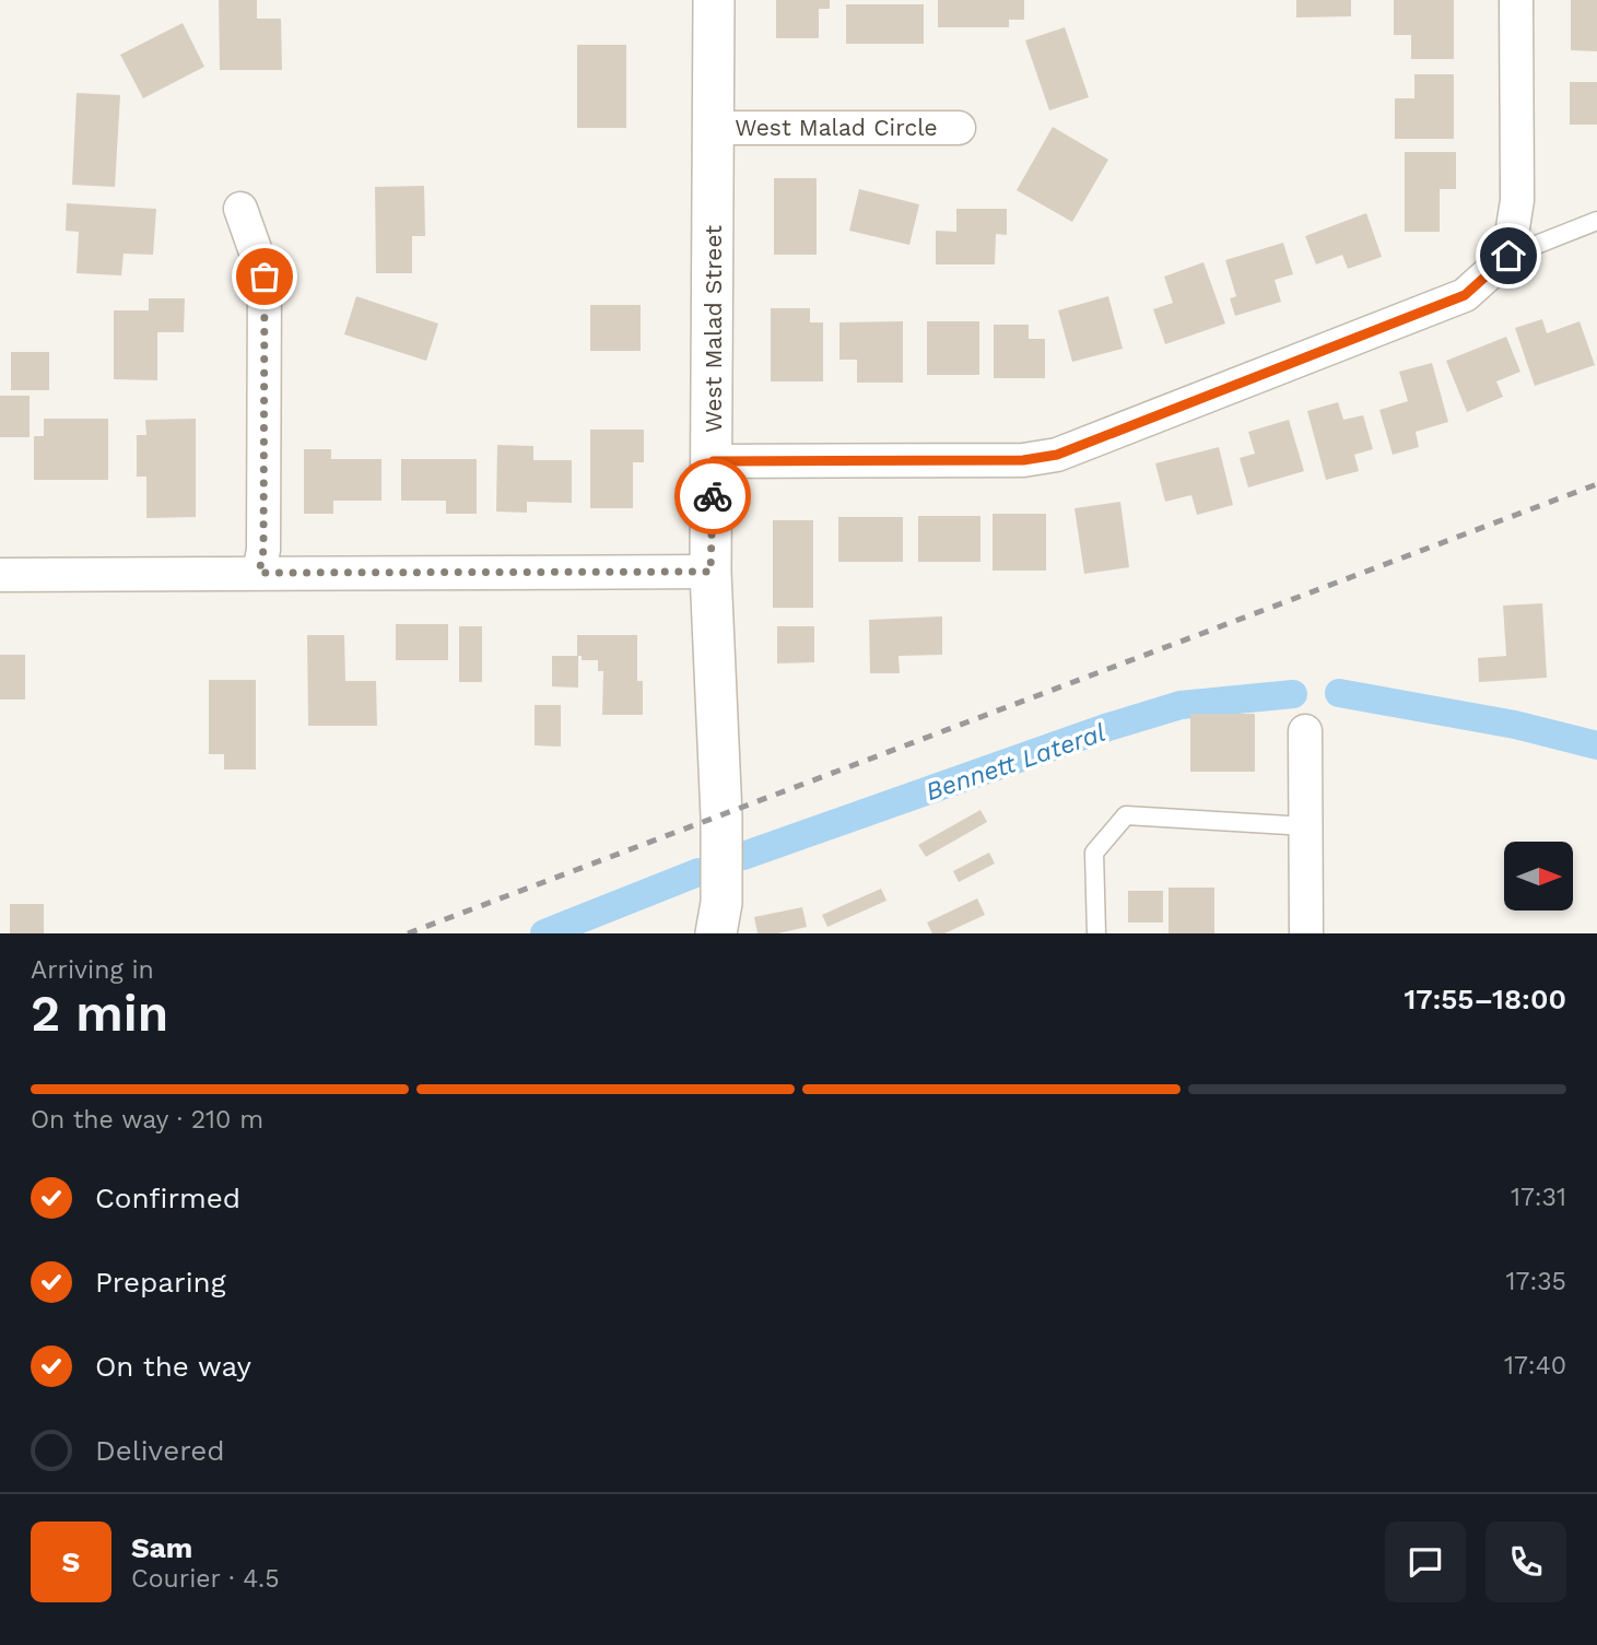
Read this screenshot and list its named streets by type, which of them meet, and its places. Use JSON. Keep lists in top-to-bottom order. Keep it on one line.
{"streets":{"street":["West Malad Circle","West Malad Street"]},"crossings":[["West Malad Circle","West Malad Street"]],"water":["Bennett Lateral"],"north":"right","page":{"heading":["2 min","Arriving in","17:55–18:00"],"panel":["Sam","Courier · 4.5"],"bar":"On the way · 210 m","list":[["Confirmed","17:31"],["Preparing","17:35"],["On the way","17:40"],"Delivered"],"round":"S"}}
